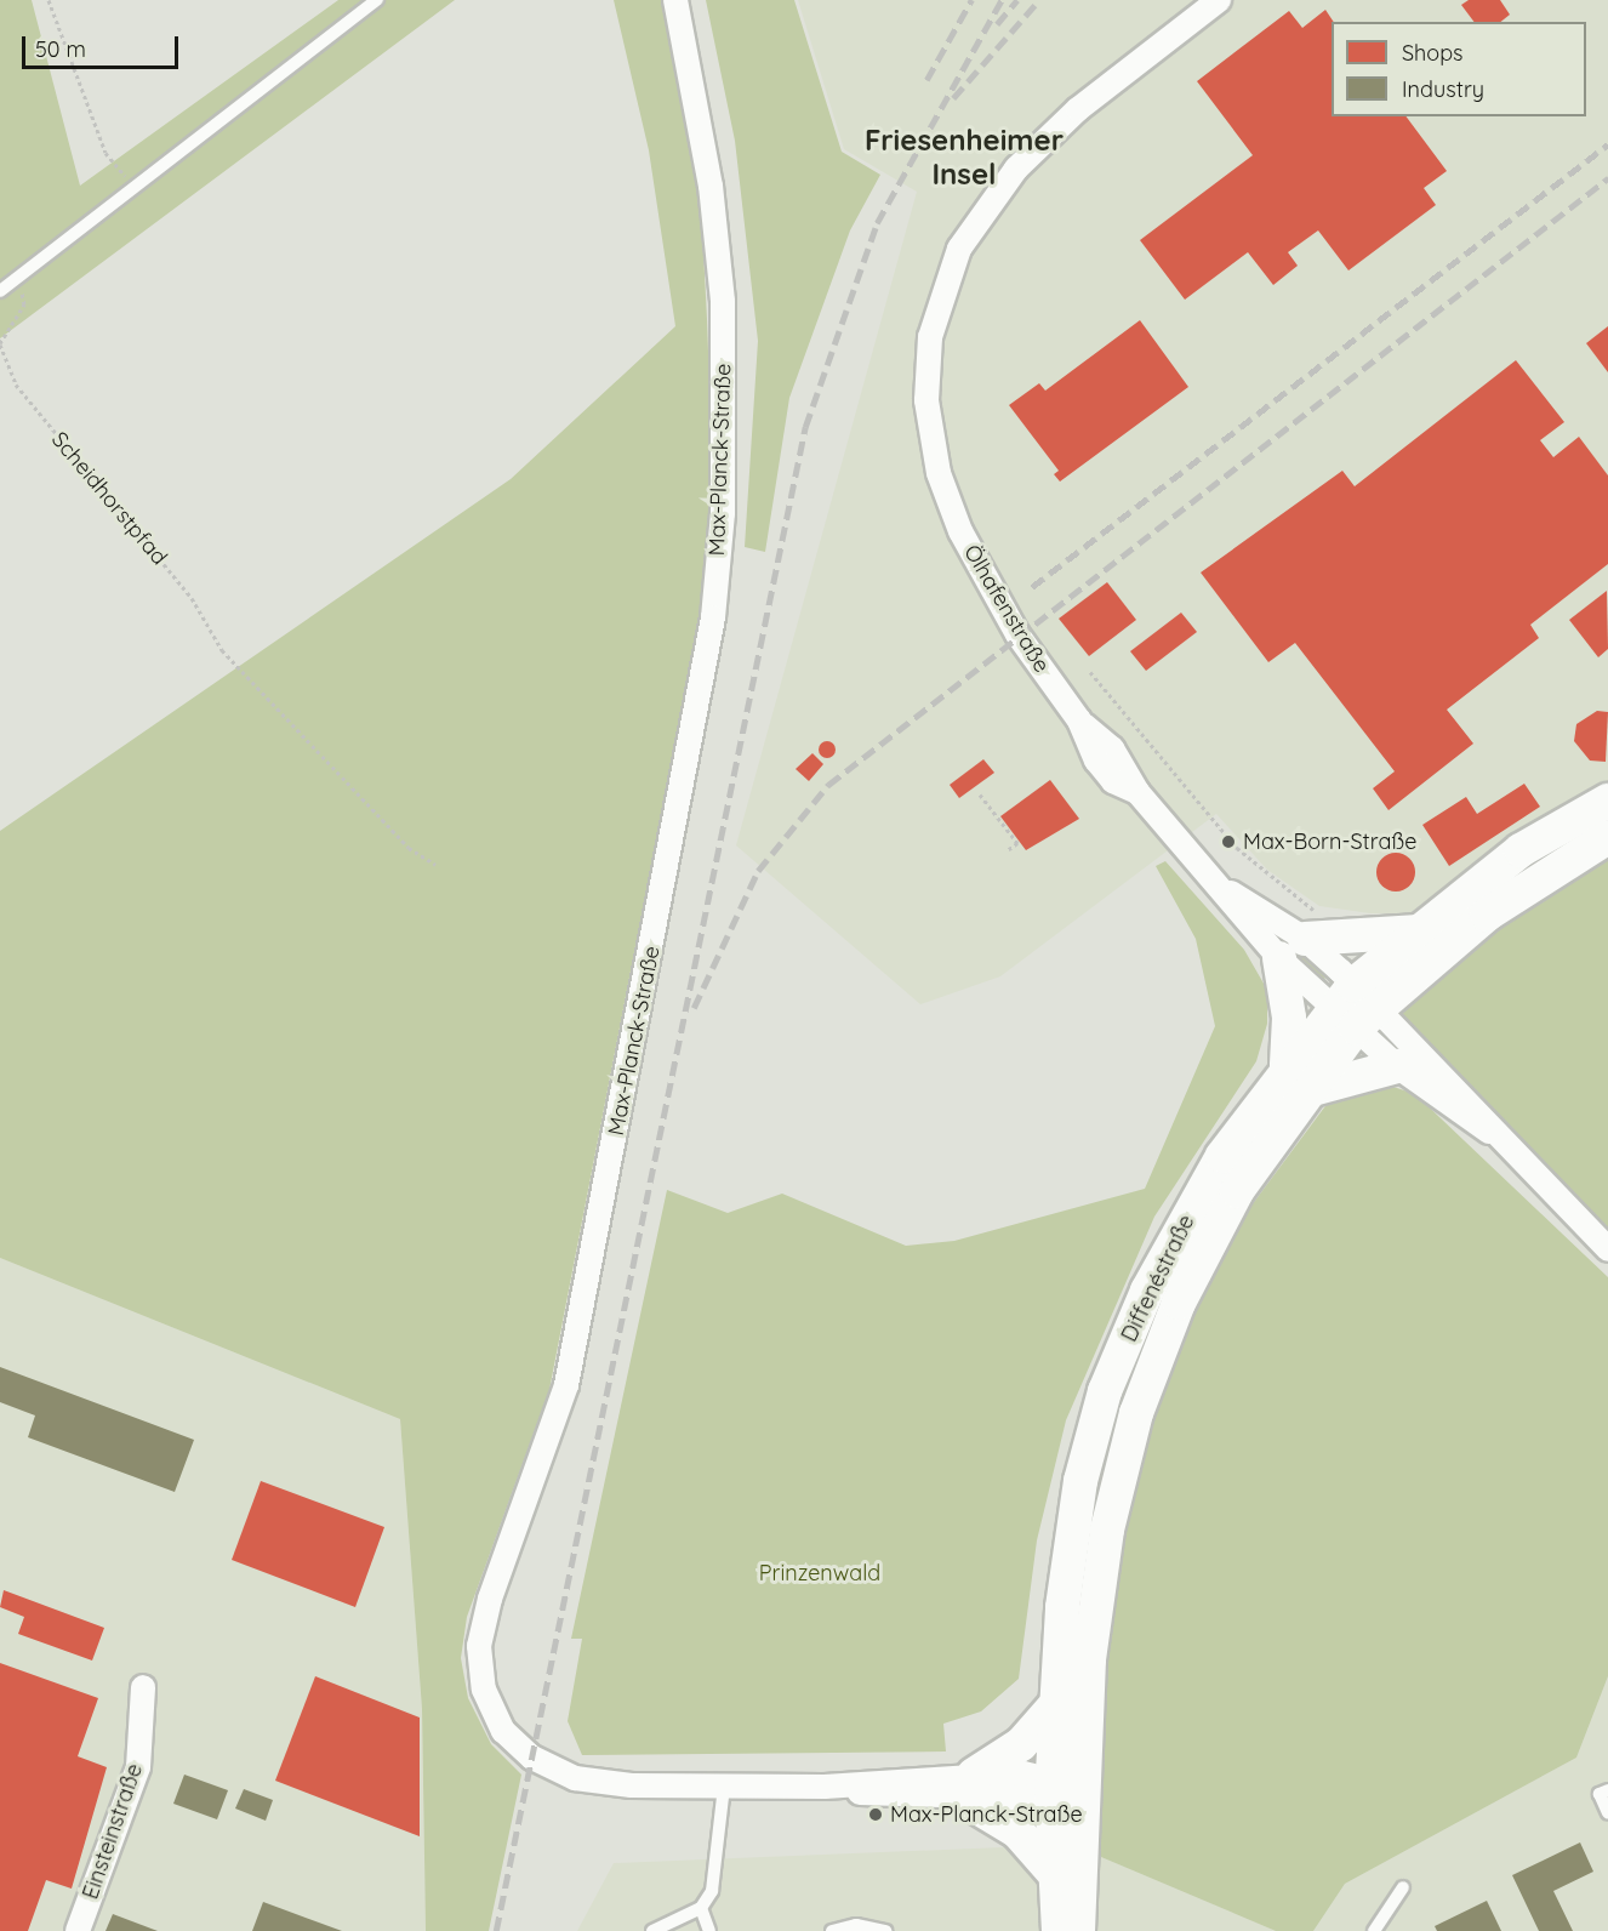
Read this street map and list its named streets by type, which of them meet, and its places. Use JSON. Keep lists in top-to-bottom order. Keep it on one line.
{"streets":{"main road":["Diffenéstraße"],"street":["Max-Planck-Straße","Ölhafenstraße","Einsteinstraße"],"path":["Scheidhorstpfad"]},"crossings":[["Max-Planck-Straße","Diffenéstraße"],["Ölhafenstraße","Diffenéstraße"]],"districts":["Friesenheimer Insel"],"parks":["Prinzenwald"],"places":["Max-Born-Straße","Max-Planck-Straße"],"legend":["Shops","Industry"],"scale_bar":"50 m"}
